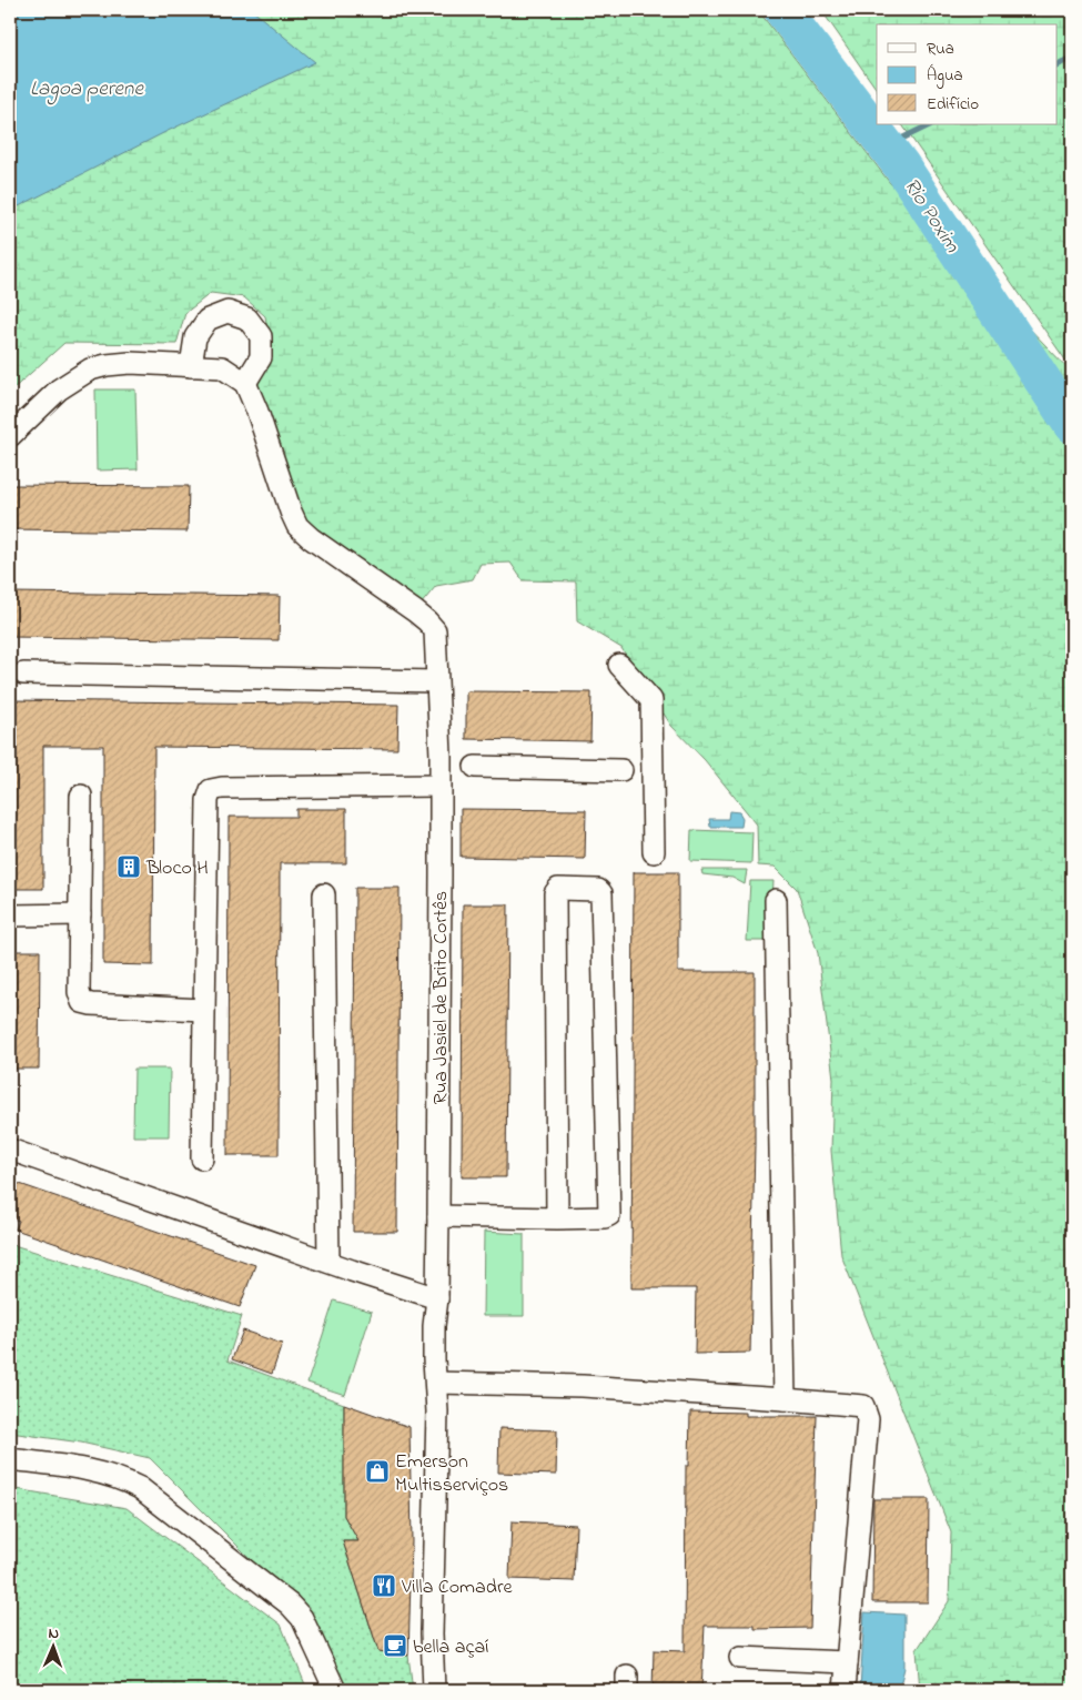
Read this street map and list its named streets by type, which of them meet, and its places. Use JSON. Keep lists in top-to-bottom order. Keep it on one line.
{"streets":{"street":["Rua Jasiel de Brito Cortês"]},"water":["Lagoa perene","Rio Poxim"],"places":{"building":["Bloco H"],"shop":["Emerson Multisserviços"],"restaurant":["Villa Comadre"],"cafe":["bella açaí"]},"legend":["Rua","Água","Edifício"],"north":"top"}
